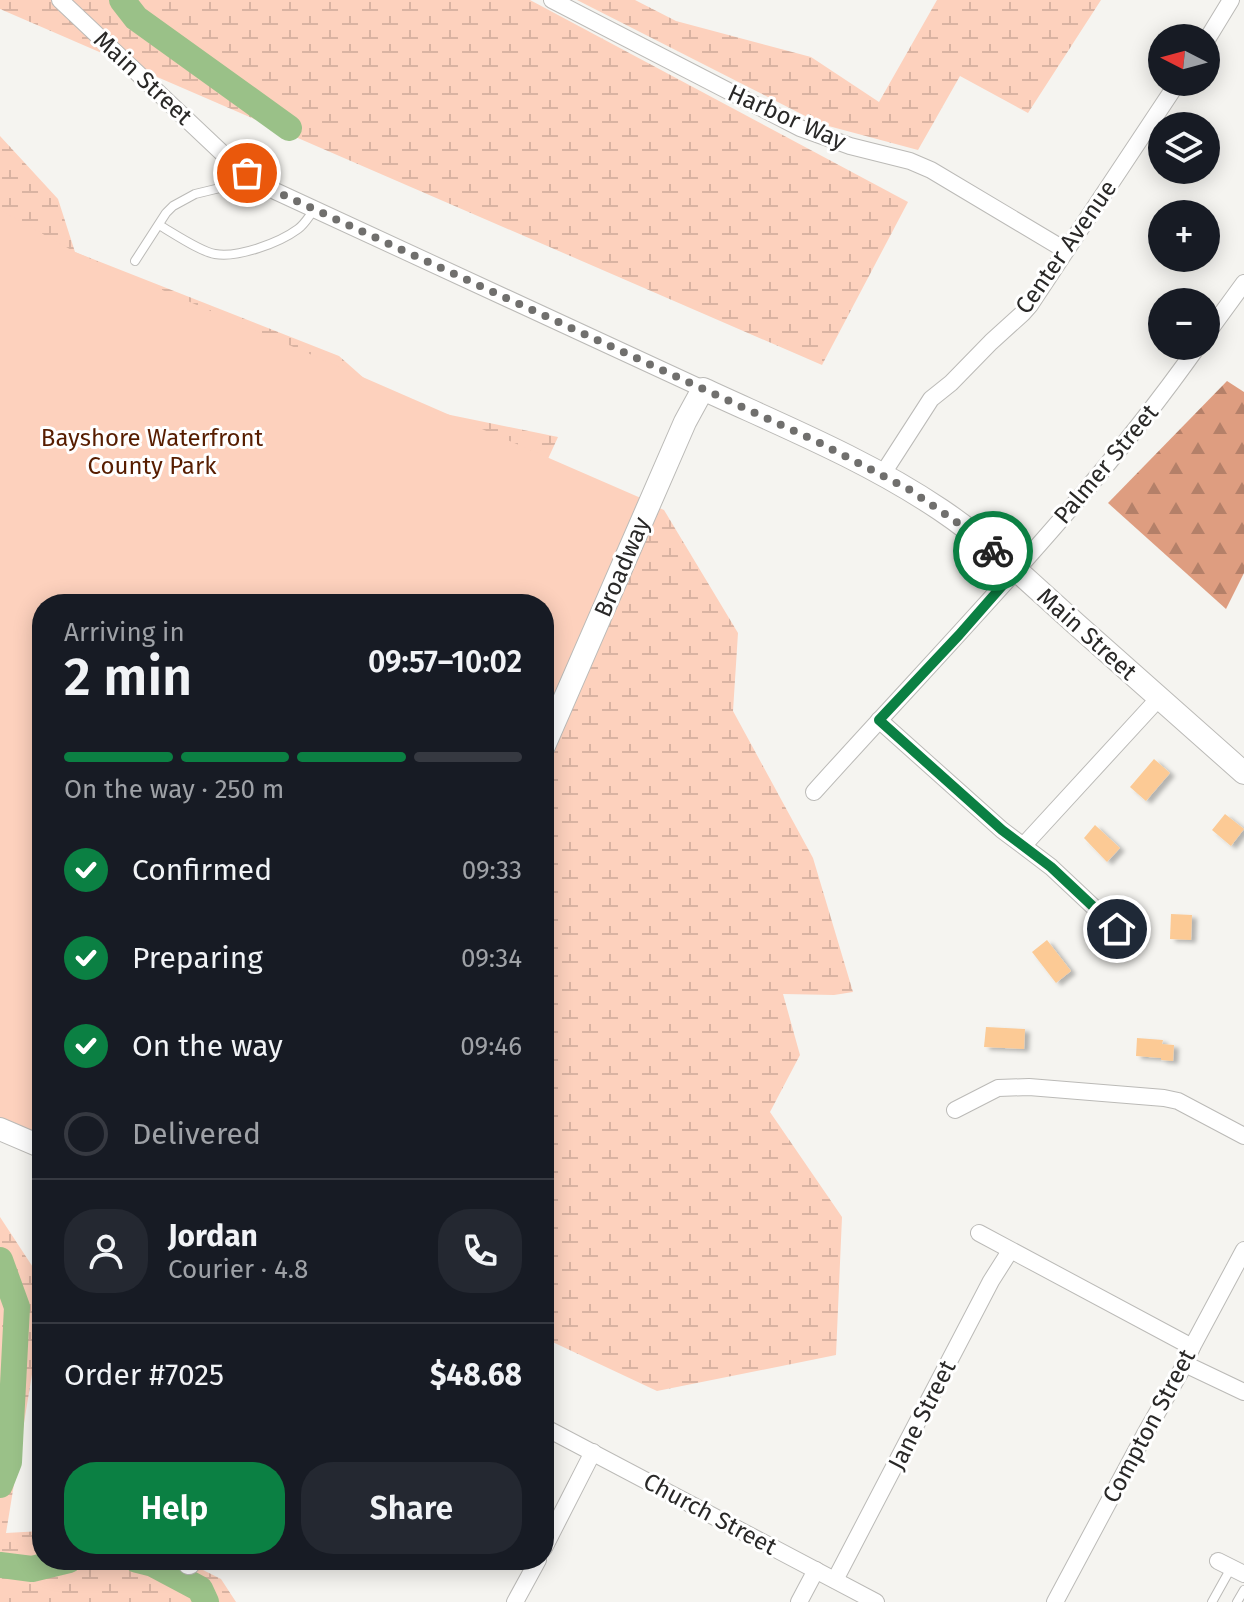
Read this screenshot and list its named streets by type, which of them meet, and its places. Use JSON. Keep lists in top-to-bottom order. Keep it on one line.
{"streets":{"street":["Main Street","Harbor Way","Center Avenue","Palmer Street","Broadway","Jane Street","Compton Street","Church Street"]},"crossings":[["Main Street","Center Avenue"],["Main Street","Palmer Street"],["Main Street","Broadway"],["Harbor Way","Center Avenue"],["Jane Street","Church Street"]],"parks":["Bayshore Waterfront County Park"],"north":"left","page":{"map_buttons":["+","−"],"heading":["2 min","Arriving in","09:57–10:02"],"panel":["Jordan","Courier · 4.8","Order #7025","$48.68"],"bar":"On the way · 250 m","list":[["Confirmed","09:33"],["Preparing","09:34"],["On the way","09:46"],"Delivered"],"buttons":["Help","Share"]}}
